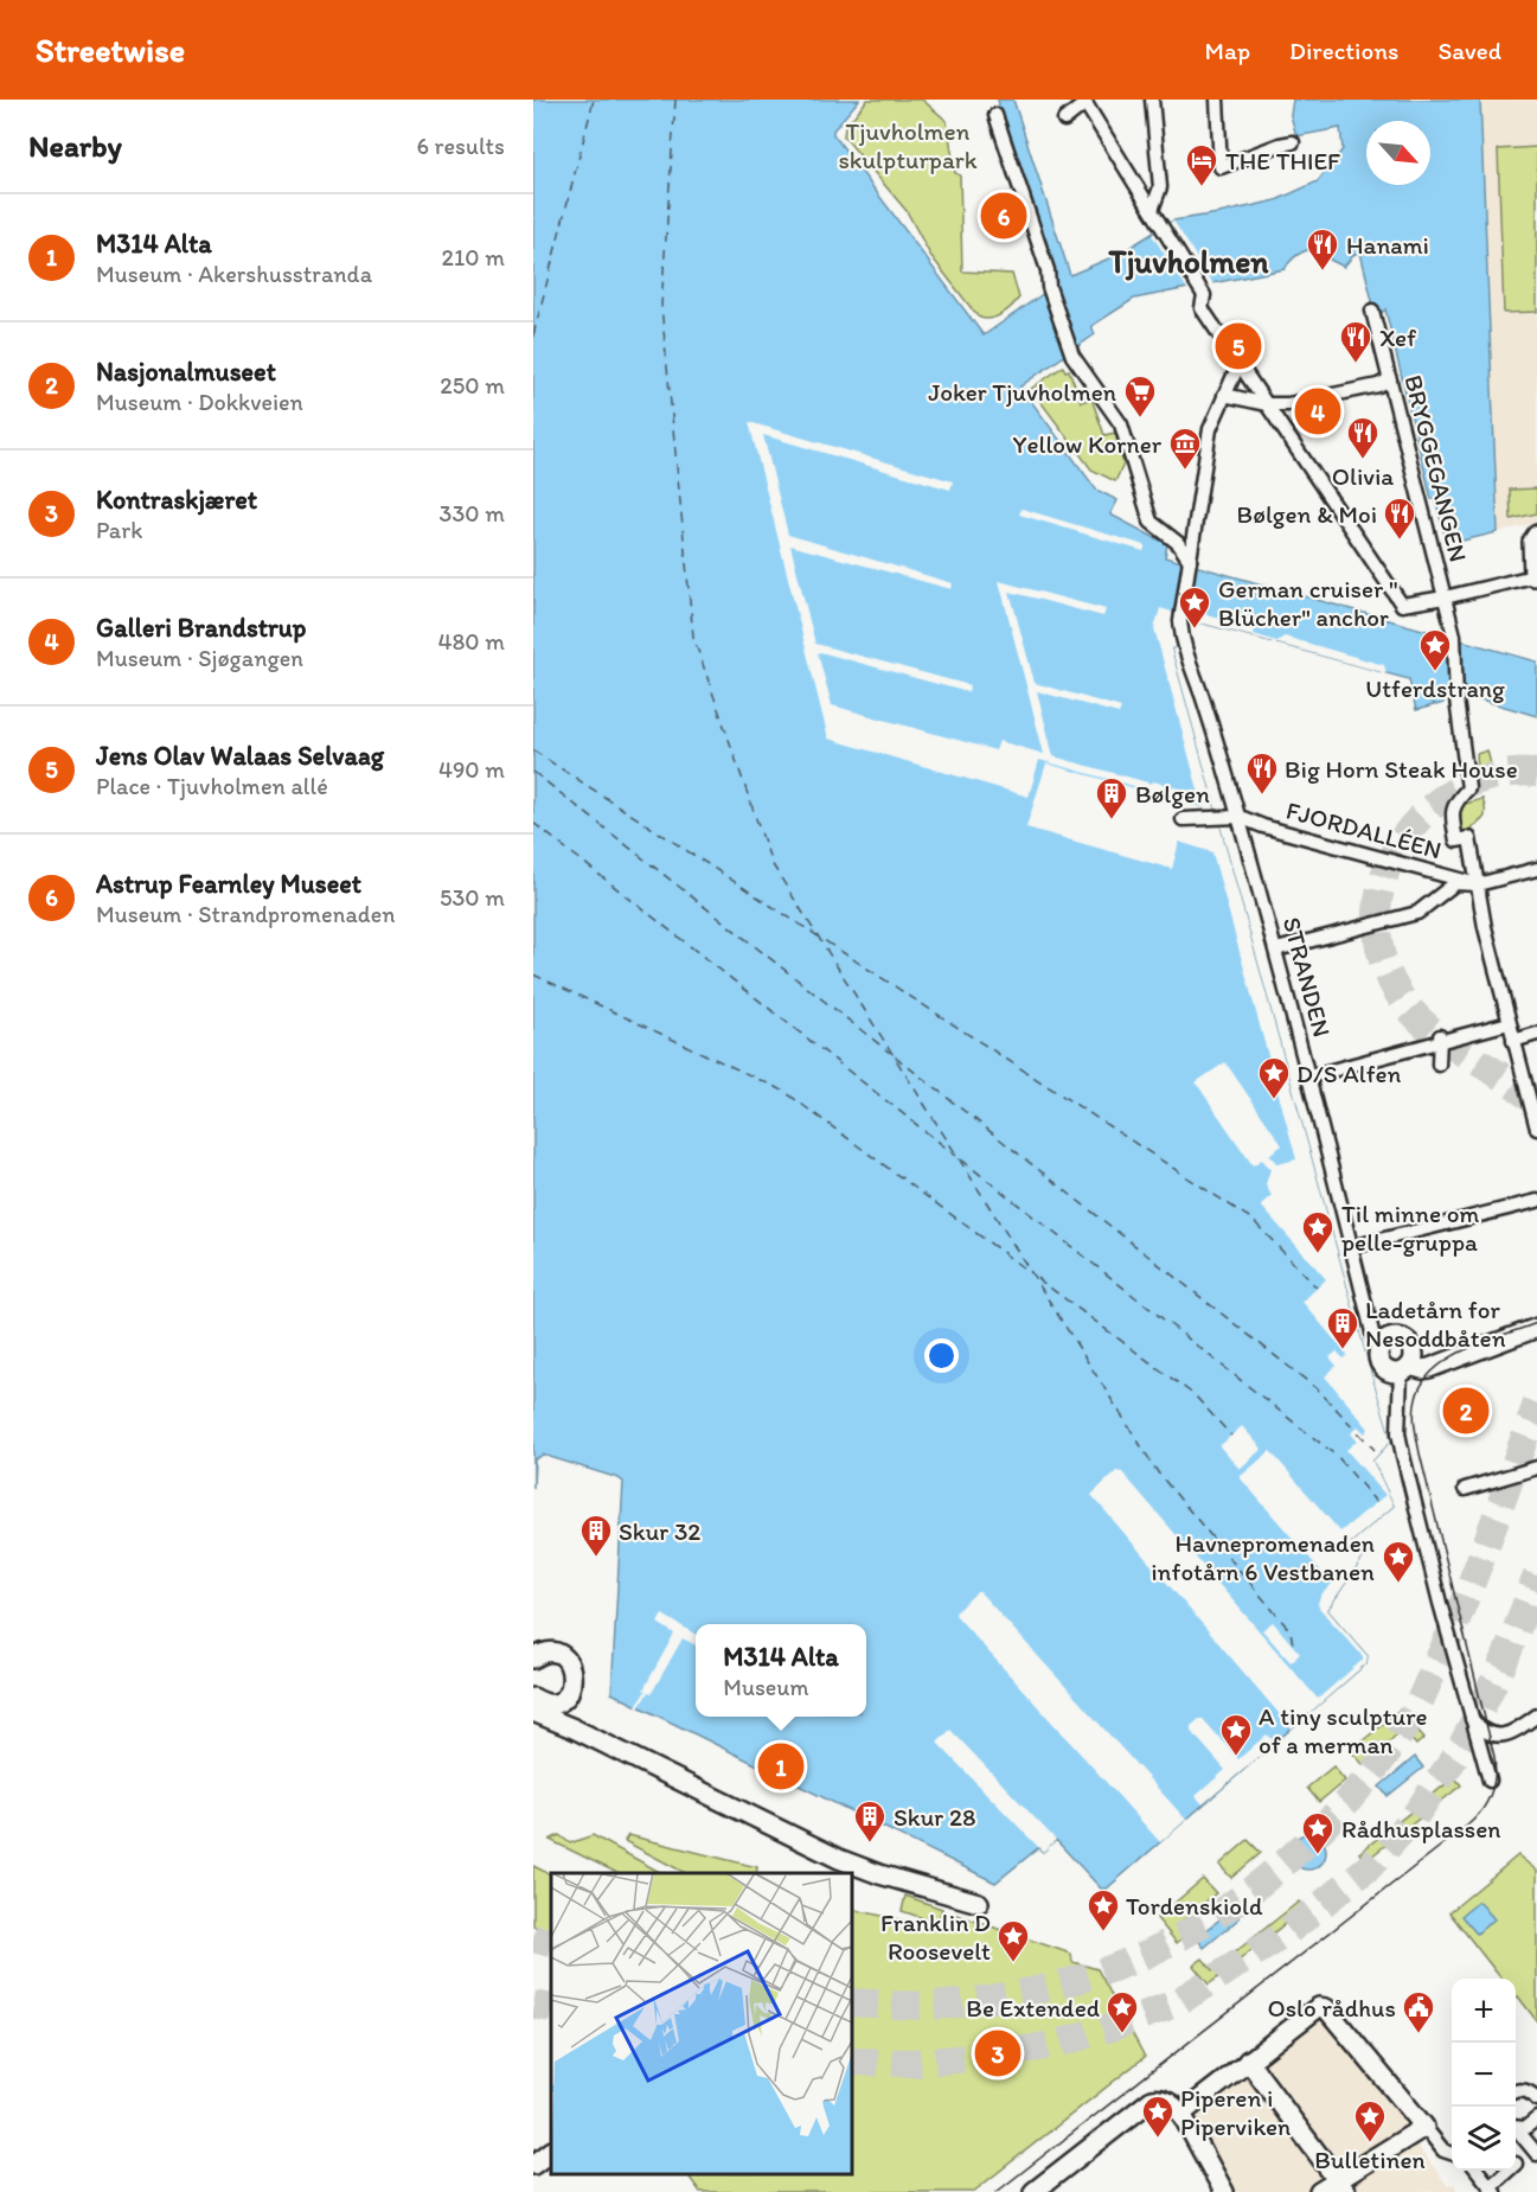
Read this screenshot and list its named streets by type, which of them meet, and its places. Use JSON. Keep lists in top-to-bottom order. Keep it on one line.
{"streets":{"street":["BRYGGEGANGEN","FJORDALLÉEN","STRANDEN"]},"crossings":[["BRYGGEGANGEN","FJORDALLÉEN"],["FJORDALLÉEN","STRANDEN"]],"districts":["Tjuvholmen"],"parks":["Tjuvholmen skulpturpark"],"places":{"hotel":["THE THIEF"],"restaurant":["Hanami","Xef","Olivia","Bølgen & Moi","Big Horn Steak House"],"supermarket":["Joker Tjuvholmen"],"museum":["Yellow Korner"],"place":["German cruiser \" Blücher\" anchor","Utferdstrang","D/S Alfen","Til minne om pelle-gruppa","Havnepromenaden infotårn 6 Vestbanen","A tiny sculpture of a merman","Rådhusplassen","Tordenskiold","Franklin D Roosevelt","Be Extended","Piperen i Piperviken","Bulletinen"],"building":["Bølgen","Ladetårn for Nesoddbåten","Skur 32","Skur 28"],"public building":["Oslo rådhus"]},"north":"bottom right","page":{"header":"Streetwise","nav":["Map","Directions","Saved"],"heading":["Nearby","6 results"],"pins":["6","5","4","2","1","3"],"list":[{"mark":"1","name":"M314 Alta","note":"Museum · Akershusstranda","value":"210 m"},{"mark":"2","name":"Nasjonalmuseet","note":"Museum · Dokkveien","value":"250 m"},{"mark":"3","name":"Kontraskjæret","note":"Park","value":"330 m"},{"mark":"4","name":"Galleri Brandstrup","note":"Museum · Sjøgangen","value":"480 m"},{"mark":"5","name":"Jens Olav Walaas Selvaag","note":"Place · Tjuvholmen allé","value":"490 m"},{"mark":"6","name":"Astrup Fearnley Museet","note":"Museum · Strandpromenaden","value":"530 m"}],"popup":["M314 Alta","Museum"],"map_buttons":["+","−"]}}
